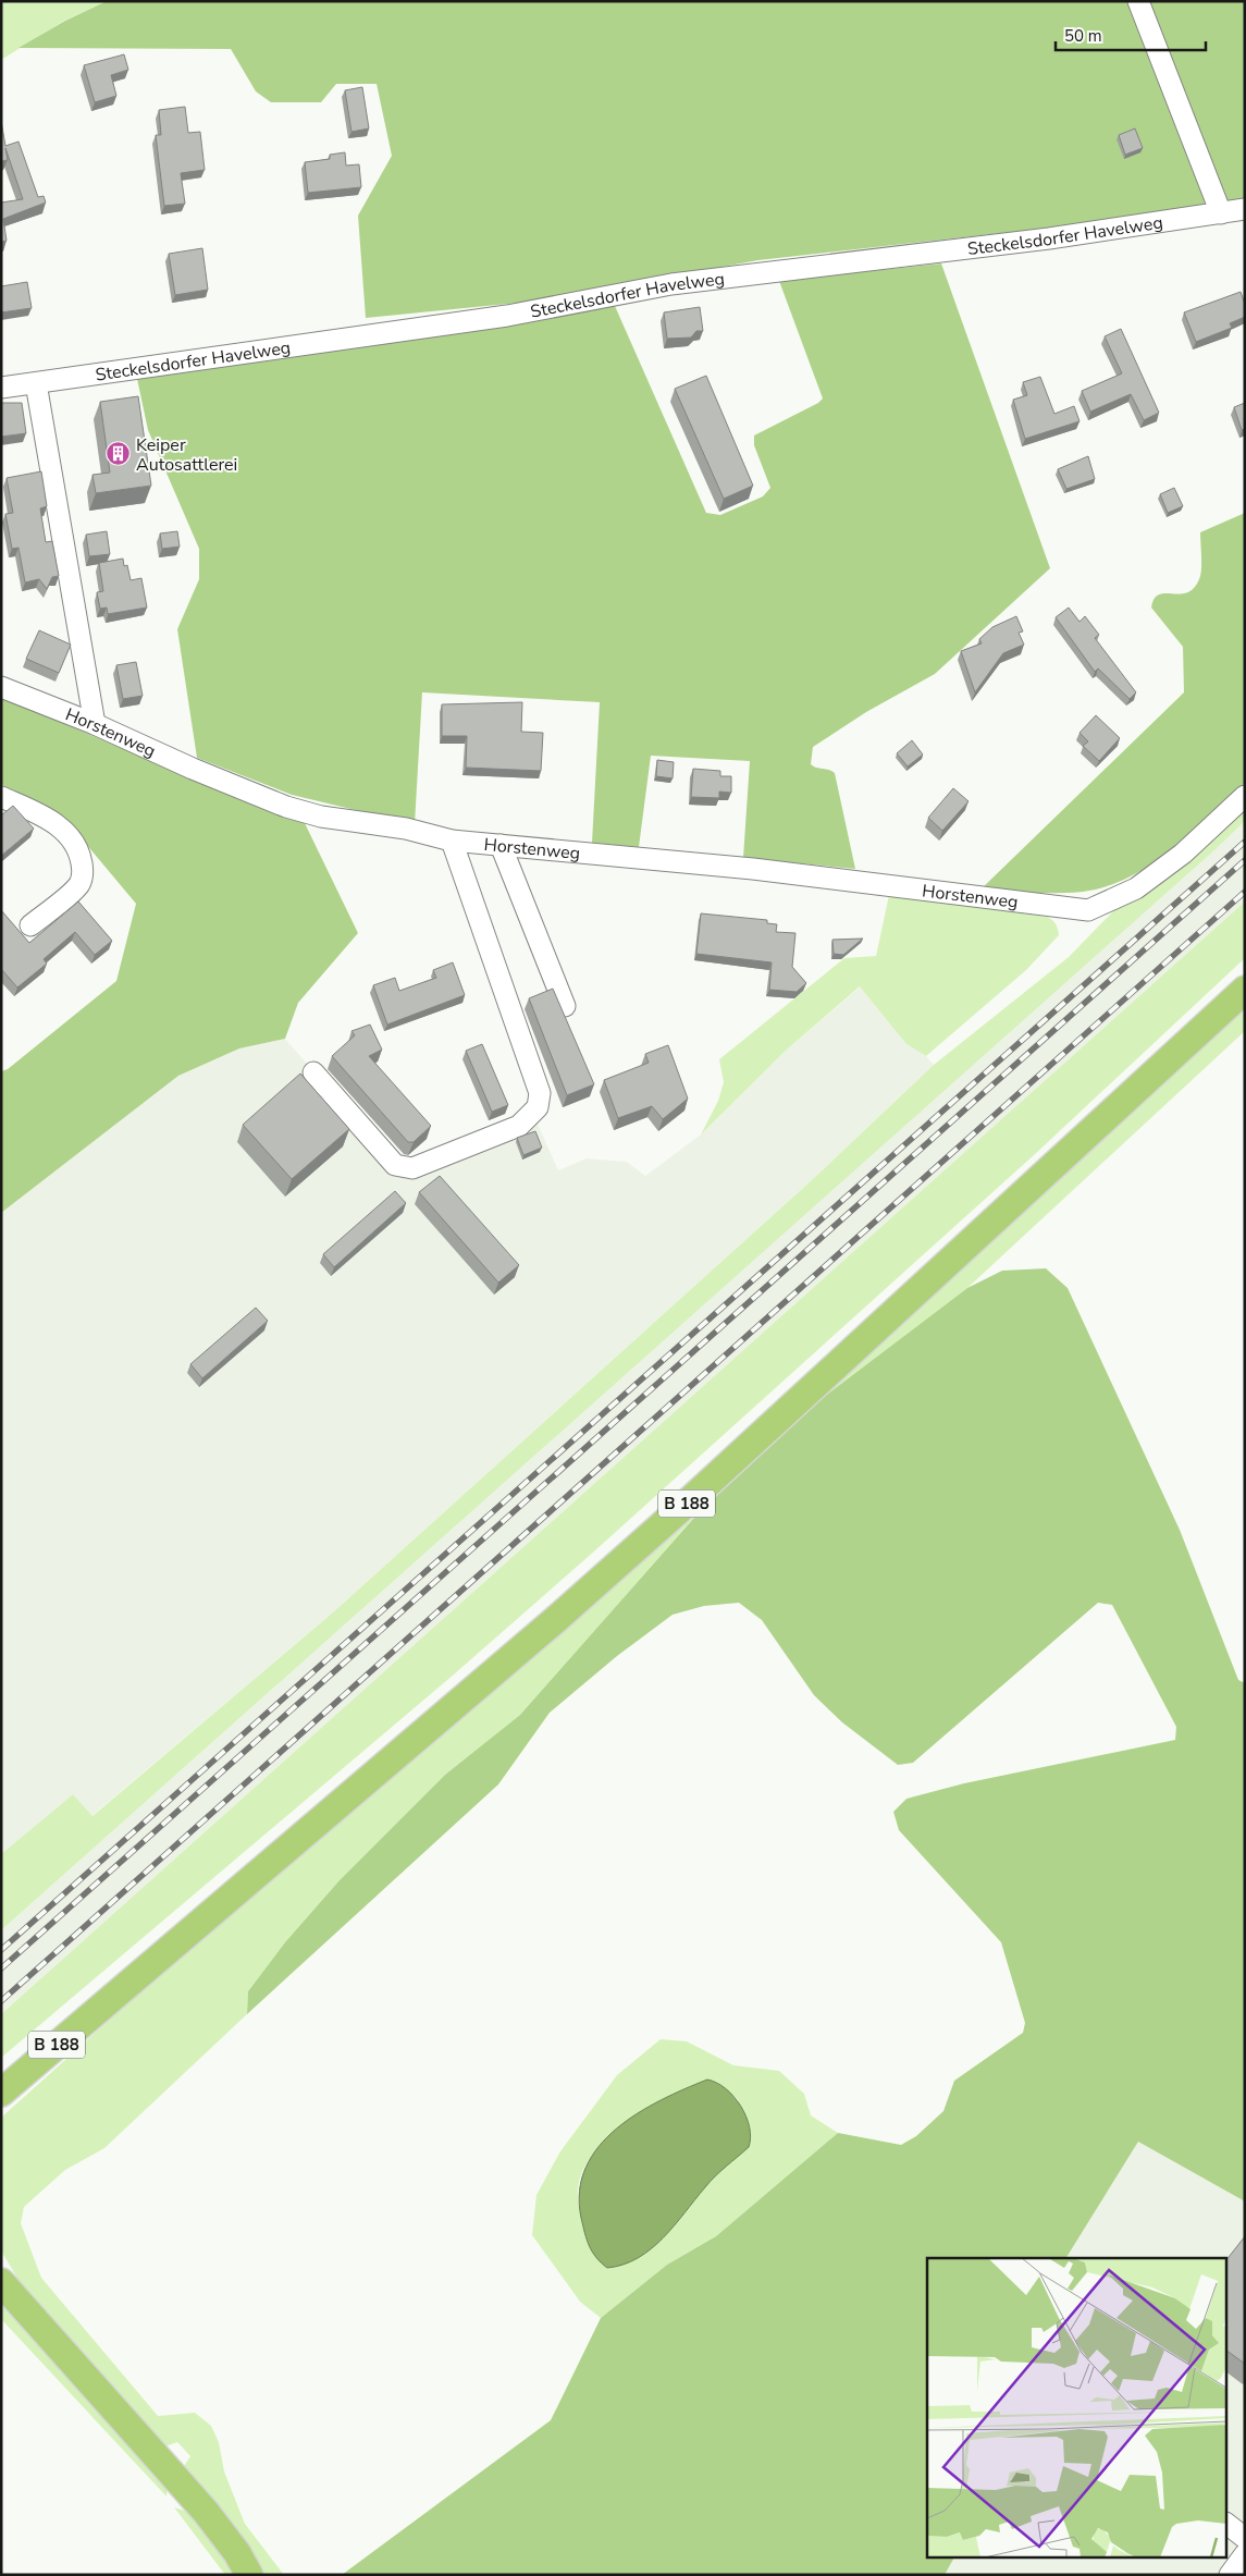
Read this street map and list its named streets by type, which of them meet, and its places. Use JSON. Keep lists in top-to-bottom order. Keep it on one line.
{"streets":{"main road":["B 188"],"street":["Steckelsdorfer Havelweg","Horstenweg"]},"places":{"building":["Keiper Autosattlerei"]},"scale_bar":"50 m"}
